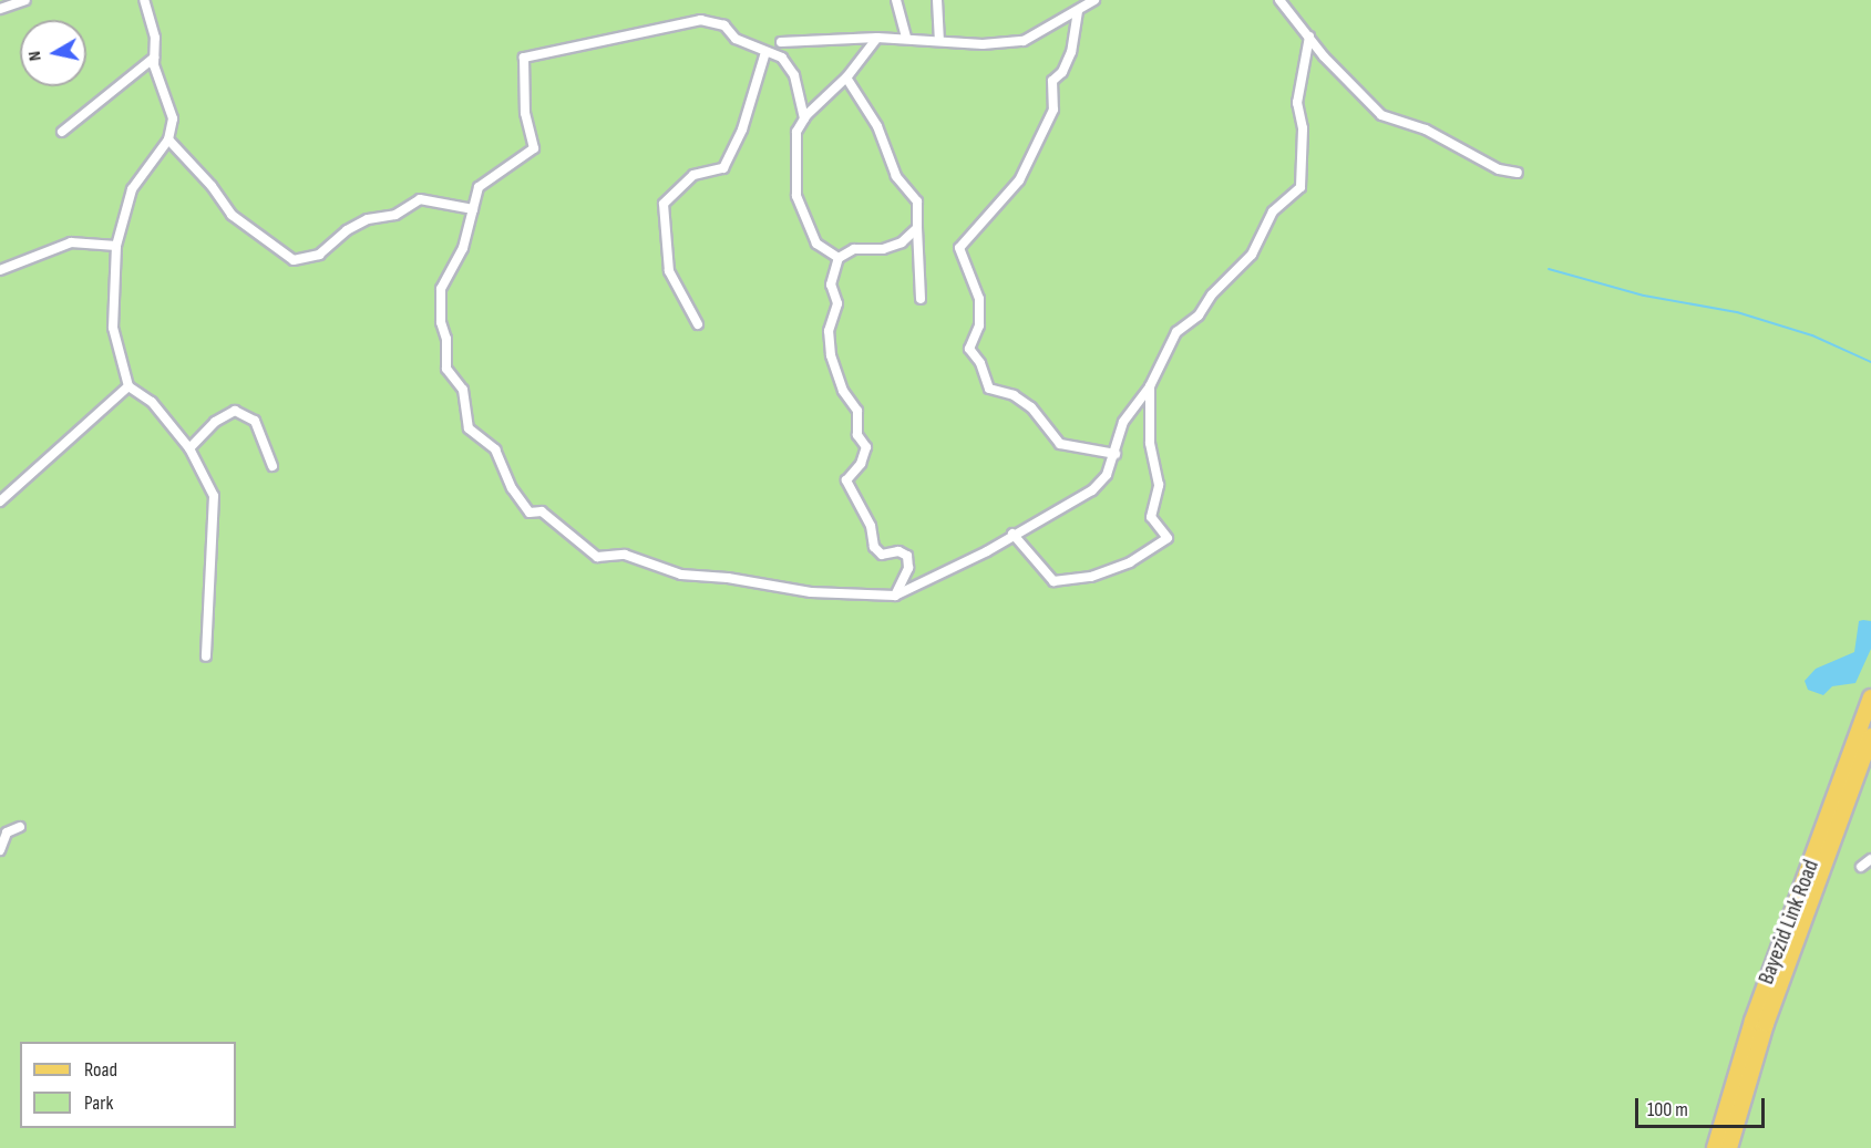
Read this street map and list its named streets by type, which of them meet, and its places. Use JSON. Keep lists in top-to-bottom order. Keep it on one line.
{"streets":{"main road":["Bayezid Link Road"]},"legend":["Road","Park"],"scale_bar":"100 m","north":"left"}
